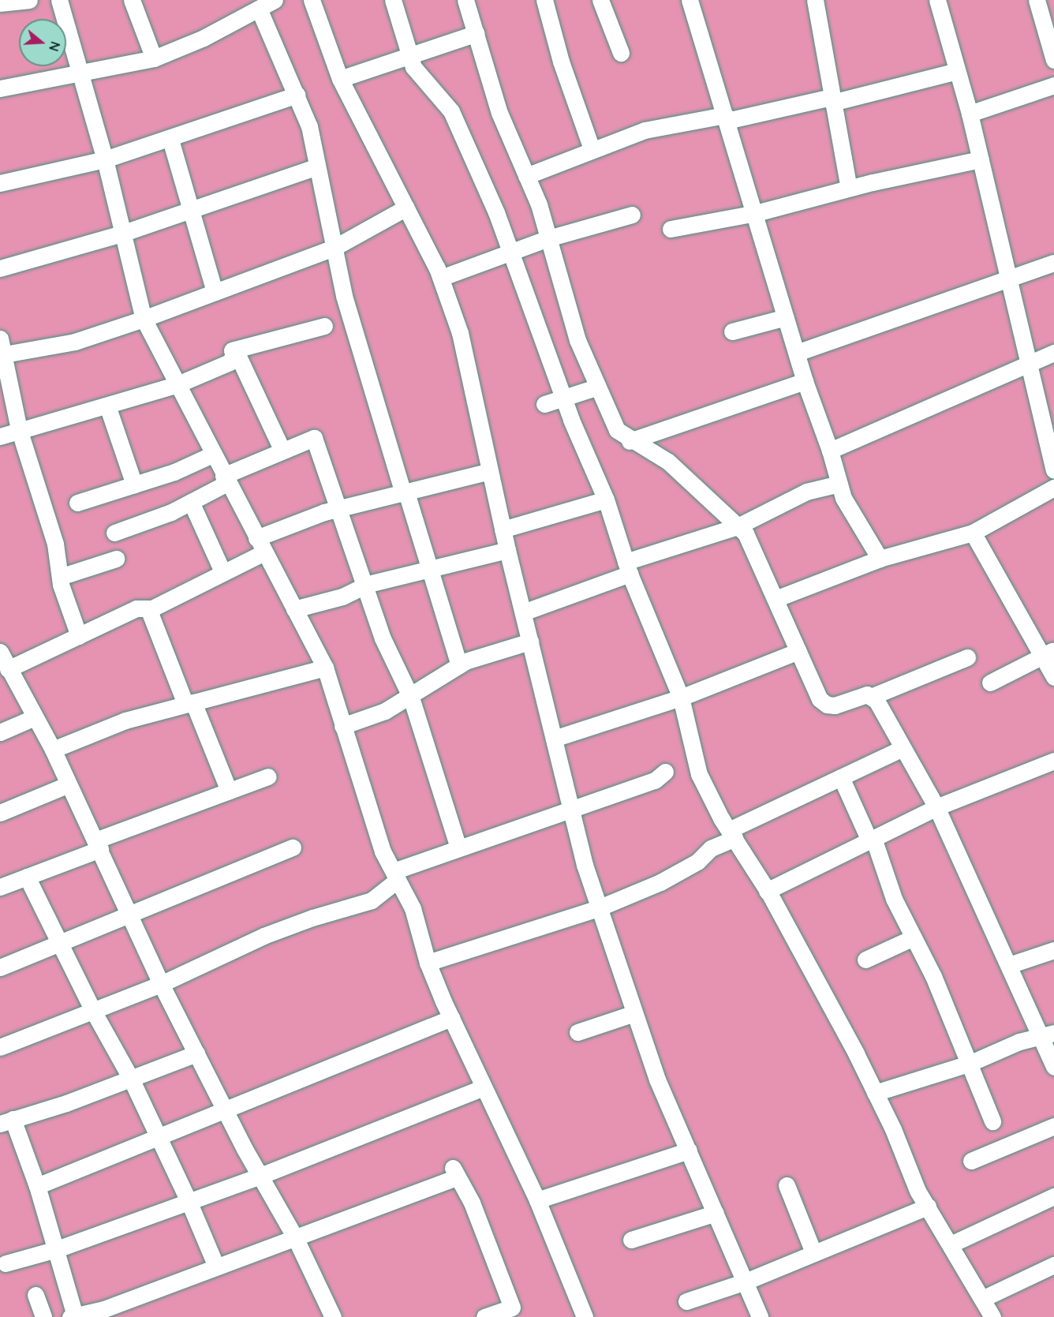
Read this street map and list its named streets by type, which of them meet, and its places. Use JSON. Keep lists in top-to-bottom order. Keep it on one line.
{"north":"right"}
